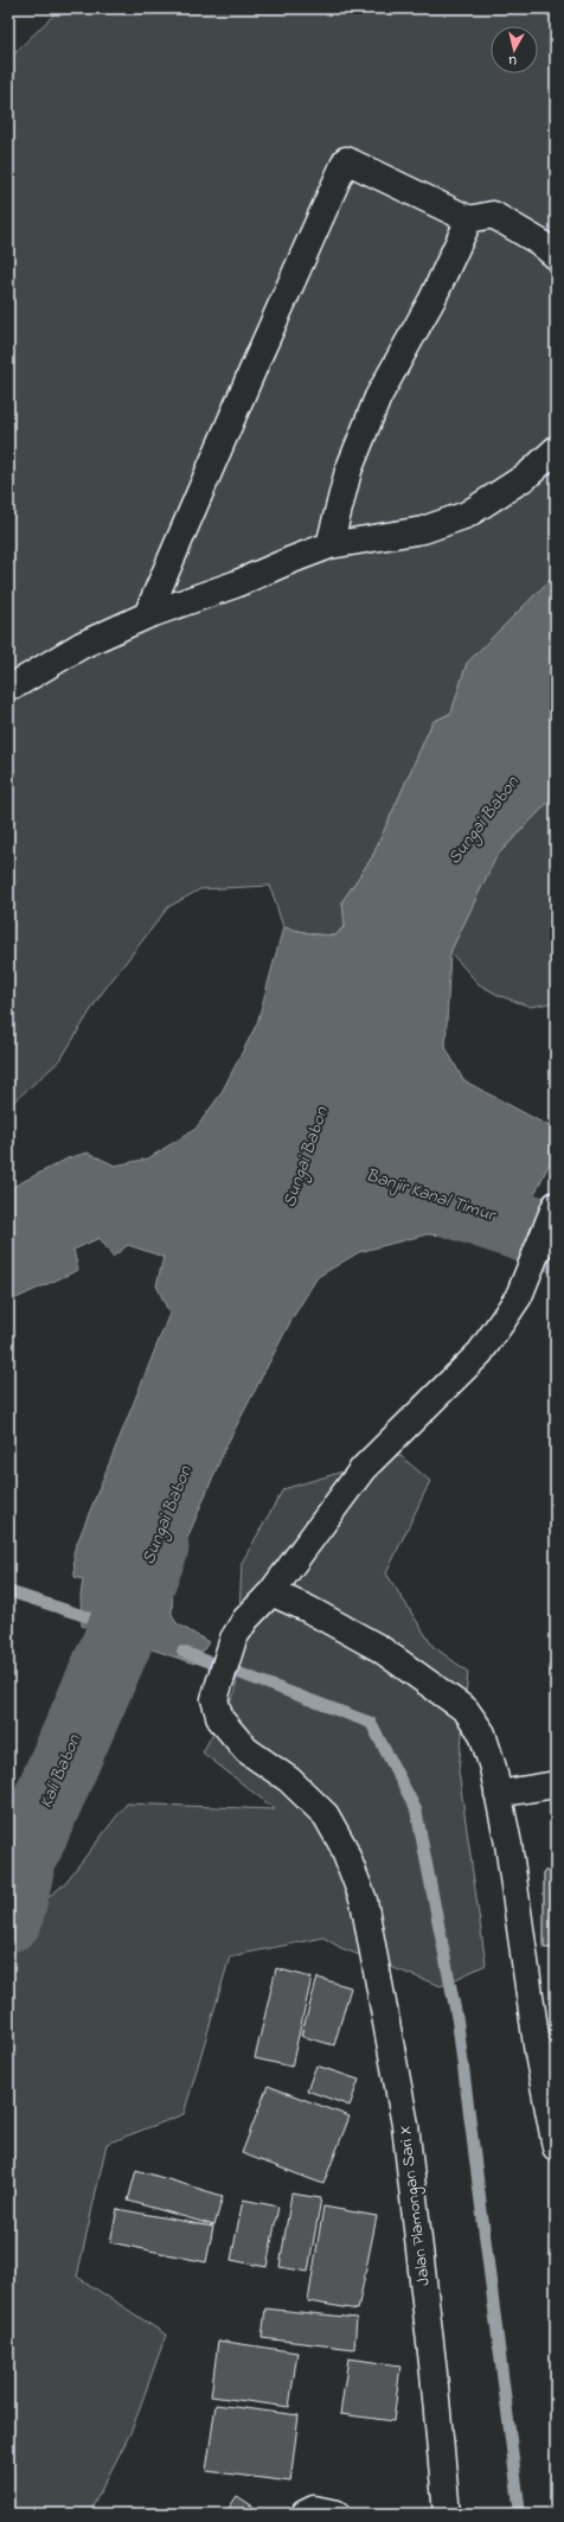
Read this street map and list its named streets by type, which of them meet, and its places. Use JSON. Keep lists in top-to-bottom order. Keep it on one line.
{"streets":{"street":["Jalan Plamongan Sari X"]},"water":["Sungai Babon","Banjir Kanal Timur","Kali Babon"],"north":"bottom"}
